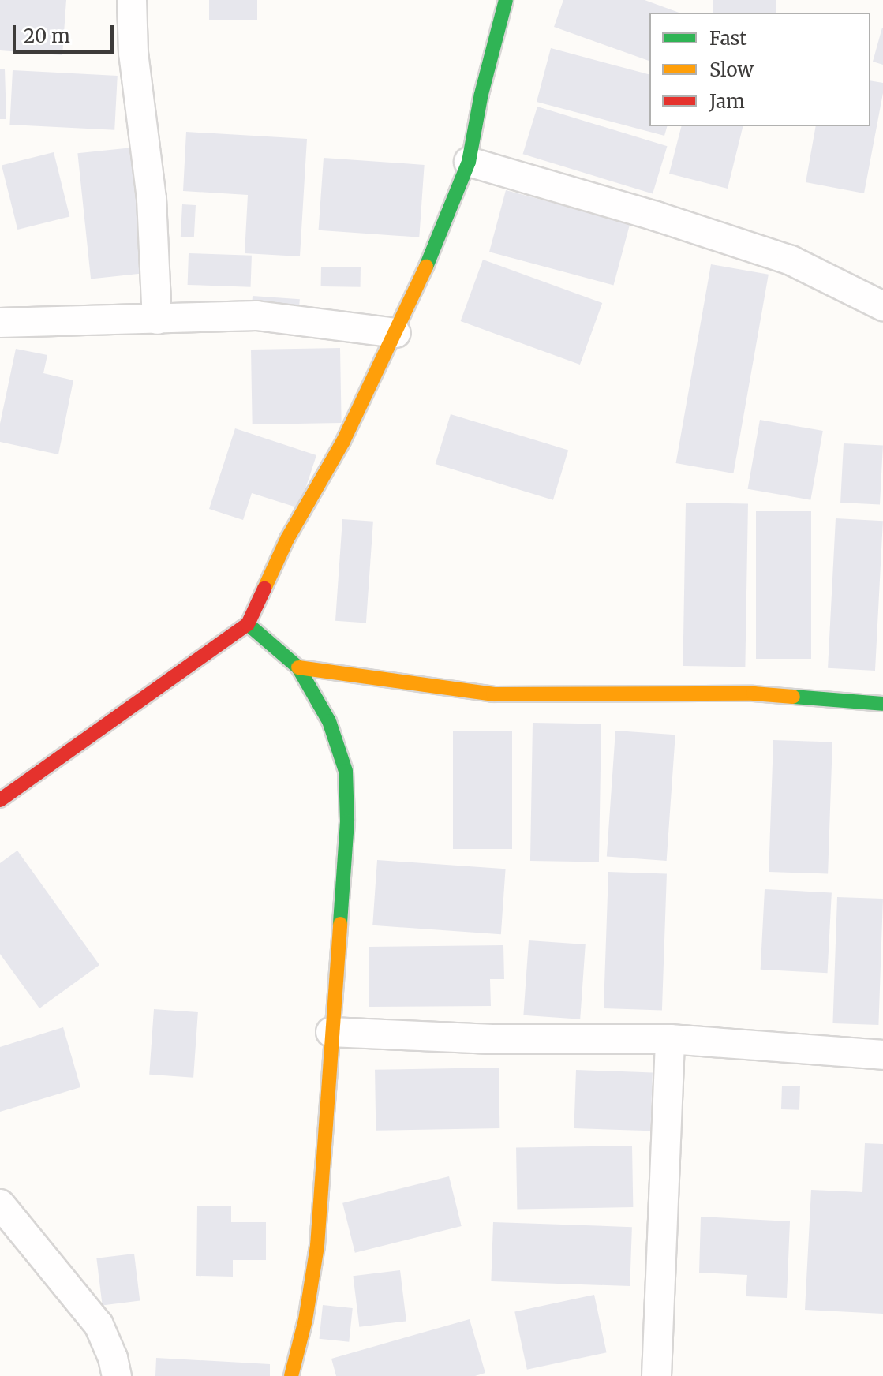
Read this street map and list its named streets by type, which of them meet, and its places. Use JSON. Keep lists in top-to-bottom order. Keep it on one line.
{"legend":["Fast","Slow","Jam"],"scale_bar":"20 m"}
